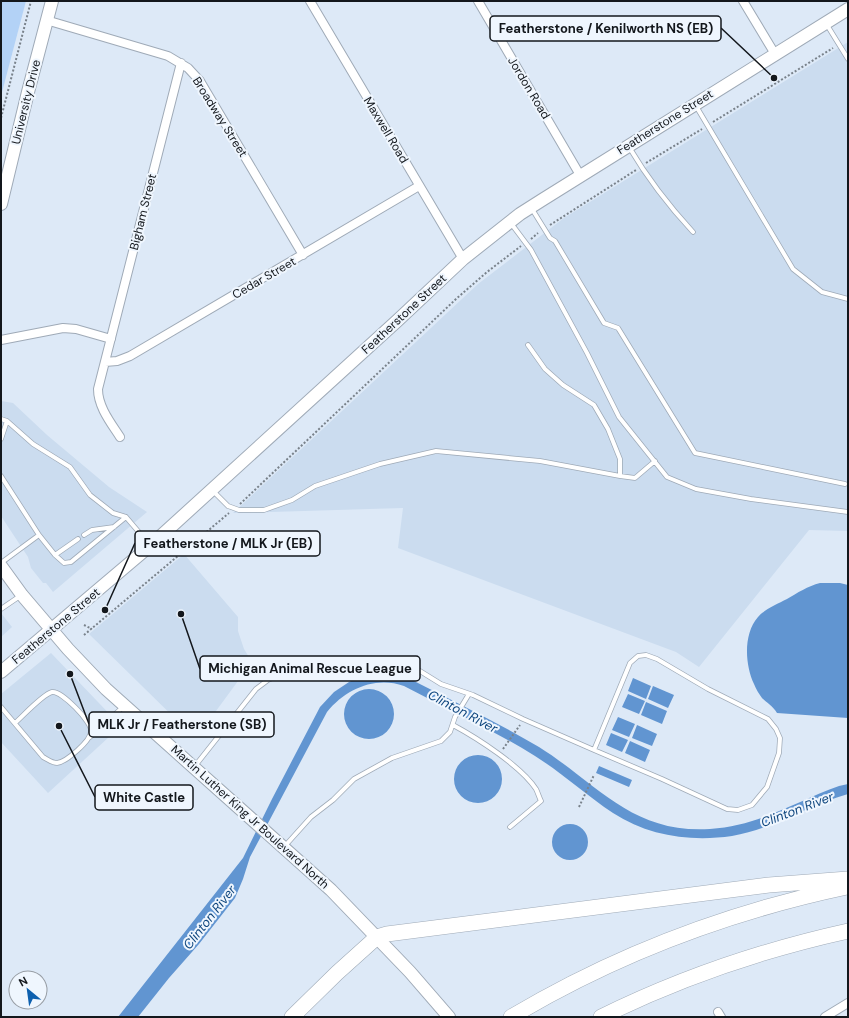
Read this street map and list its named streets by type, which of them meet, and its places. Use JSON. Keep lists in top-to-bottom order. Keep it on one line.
{"streets":{"street":["Jordon Road","University Drive","Broadway Street","Featherstone Street","Maxwell Road","Bigham Street","Cedar Street","Martin Luther King Jr Boulevard North"]},"crossings":[["Jordon Road","Featherstone Street"],["University Drive","Broadway Street"],["Broadway Street","Bigham Street"],["Broadway Street","Cedar Street"],["Featherstone Street","Maxwell Road"],["Featherstone Street","Martin Luther King Jr Boulevard North"],["Maxwell Road","Cedar Street"],["Bigham Street","Cedar Street"]],"water":["Clinton River"],"places":["Featherstone / Kenilworth NS (EB)","Featherstone / MLK Jr (EB)","Michigan Animal Rescue League","MLK Jr / Featherstone (SB)","White Castle"],"north":"top left"}
